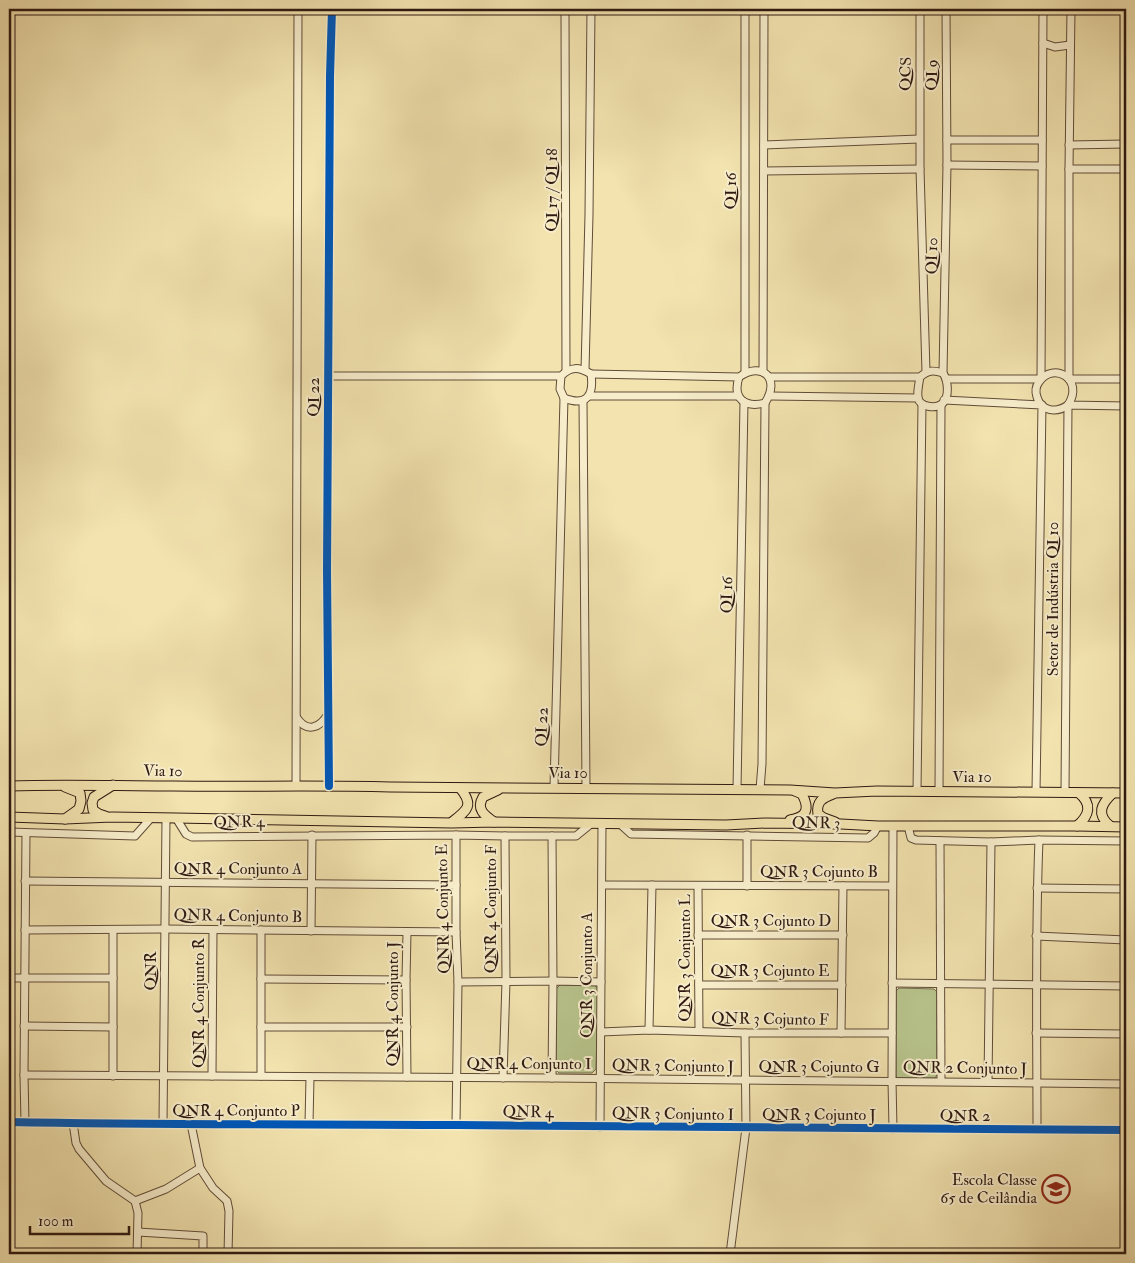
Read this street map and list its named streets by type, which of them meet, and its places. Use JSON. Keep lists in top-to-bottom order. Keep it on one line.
{"streets":{"main road":["Via 10"],"street":["QCS","QI 9","QI 17 / QI 18","QI 16","QI 10","QI 22","Setor de Indústria QI 10","QNR 4","QNR 3","QNR 4 Conjunto A","QNR 3 Cojunto B","QNR 4 Conjunto E","QNR 4 Conjunto F","QNR 4 Conjunto B","QNR 3 Cojunto D","QNR 3 Conjunto L","QNR","QNR 3 Cojunto E","QNR 3 Conjunto A","QNR 4 Conjunto R","QNR 4 Conjunto J","QNR 3 Cojunto F","QNR 4 Conjunto I","QNR 3 Conjunto J","QNR 3 Cojunto G","QNR 2 Conjunto J","QNR 4 Conjunto P","QNR 3 Conjunto I","QNR 3 Cojunto J","QNR 2"]},"crossings":[["QCS","QI 10"],["QI 9","QI 10"],["QI 17 / QI 18","QI 22"],["QI 16","Via 10"],["QI 22","Via 10"],["Setor de Indústria QI 10","Via 10"],["QNR 4","QNR 4 Conjunto E"],["QNR 4","QNR 4 Conjunto F"],["QNR 4","QNR 3 Conjunto A"],["QNR 4","QNR 4 Conjunto P"],["QNR 4","QNR 3 Conjunto I"],["QNR 4 Conjunto A","QNR 4 Conjunto E"],["QNR 4 Conjunto A","QNR"],["QNR 3 Cojunto B","QNR 3 Conjunto L"],["QNR 3 Cojunto B","QNR 3 Conjunto A"],["QNR 4 Conjunto E","QNR 4 Conjunto B"],["QNR 4 Conjunto F","QNR 4 Conjunto I"],["QNR 4 Conjunto B","QNR"],["QNR 4 Conjunto B","QNR 4 Conjunto R"],["QNR 4 Conjunto B","QNR 4 Conjunto J"],["QNR 3 Cojunto D","QNR 3 Conjunto L"],["QNR 3 Conjunto L","QNR 3 Cojunto E"],["QNR 3 Conjunto L","QNR 3 Cojunto F"],["QNR","QNR 4 Conjunto P"],["QNR 3 Conjunto A","QNR 4 Conjunto I"],["QNR 3 Conjunto A","QNR 3 Conjunto J"],["QNR 3 Conjunto A","QNR 3 Conjunto I"],["QNR 4 Conjunto I","QNR 3 Conjunto J"],["QNR 3 Conjunto J","QNR 3 Cojunto G"],["QNR 3 Cojunto G","QNR 2 Conjunto J"],["QNR 3 Conjunto I","QNR 3 Cojunto J"],["QNR 3 Cojunto J","QNR 2"]],"places":{"school or university":["Escola Classe 65 de Ceilândia"]},"scale_bar":"100 m"}
